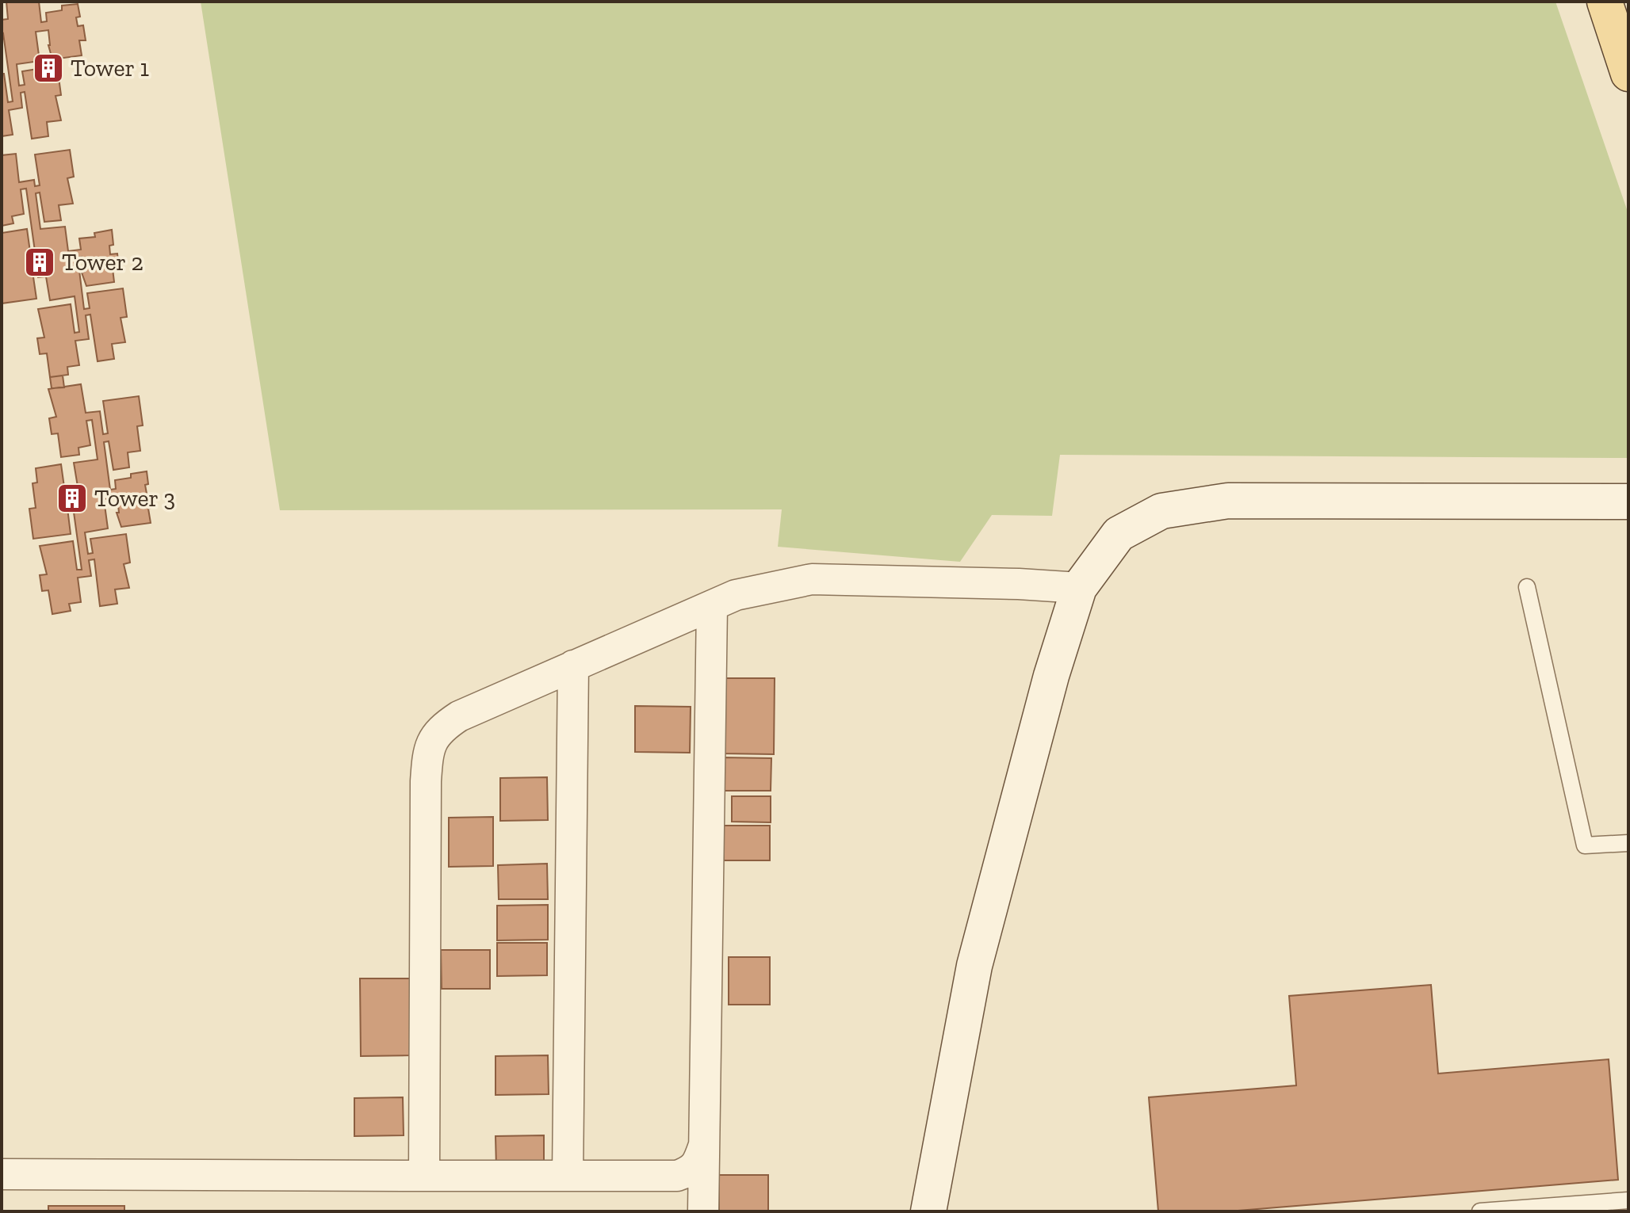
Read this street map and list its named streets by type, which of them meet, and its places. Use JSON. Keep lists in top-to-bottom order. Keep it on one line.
{"places":{"building":["Tower 1","Tower 2","Tower 3"]}}
